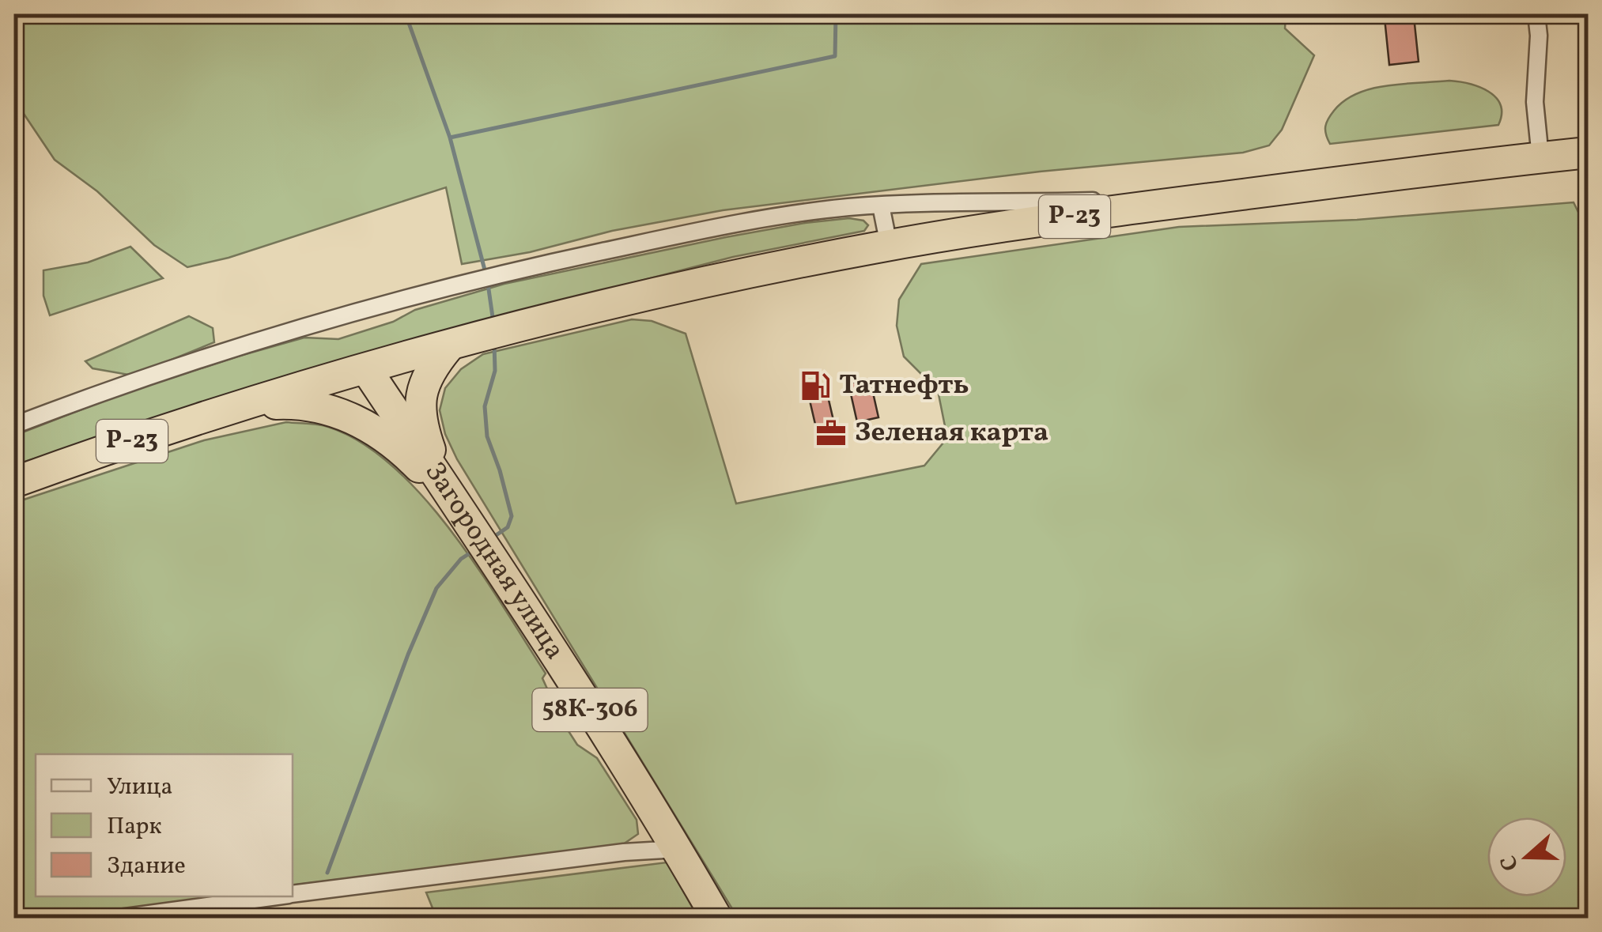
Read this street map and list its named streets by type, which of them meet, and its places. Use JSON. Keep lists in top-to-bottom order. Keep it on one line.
{"streets":{"highway":["Р-23","Загородная улица","58К-306"]},"crossings":[["Р-23","Загородная улица"]],"places":{"fuel station":["Татнефть"],"office":["Зеленая карта"]},"legend":["Улица","Парк","Здание"],"north":"left"}
